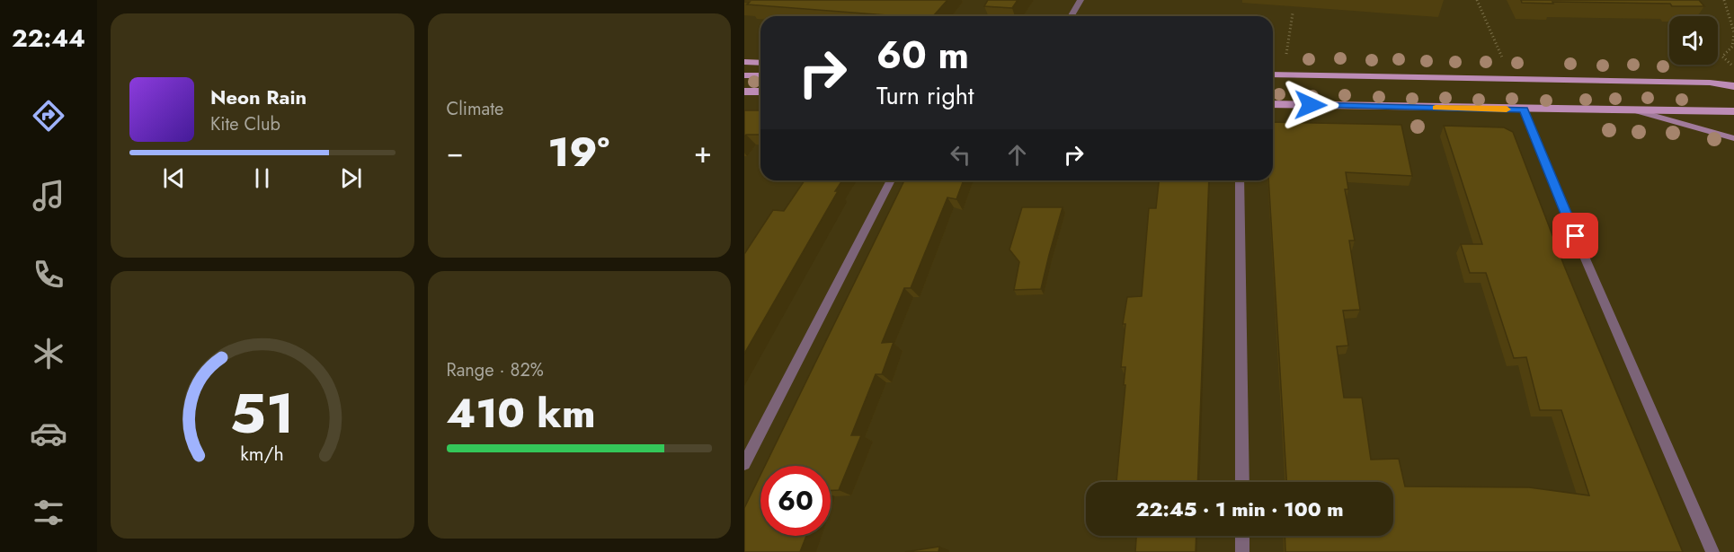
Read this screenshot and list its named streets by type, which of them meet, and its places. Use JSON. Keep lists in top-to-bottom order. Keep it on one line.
{"page":{"tabs":"22:44","tile":["Climate",["Range · 82%","410 km"]],"turn":["60 m","Turn right"],"song":["Neon Rain","Kite Club"],"heat":["−","19°","+"],"limit":"60","trip":"22:45 · 1 min · 100 m","gauge":["51","km/h"]}}
